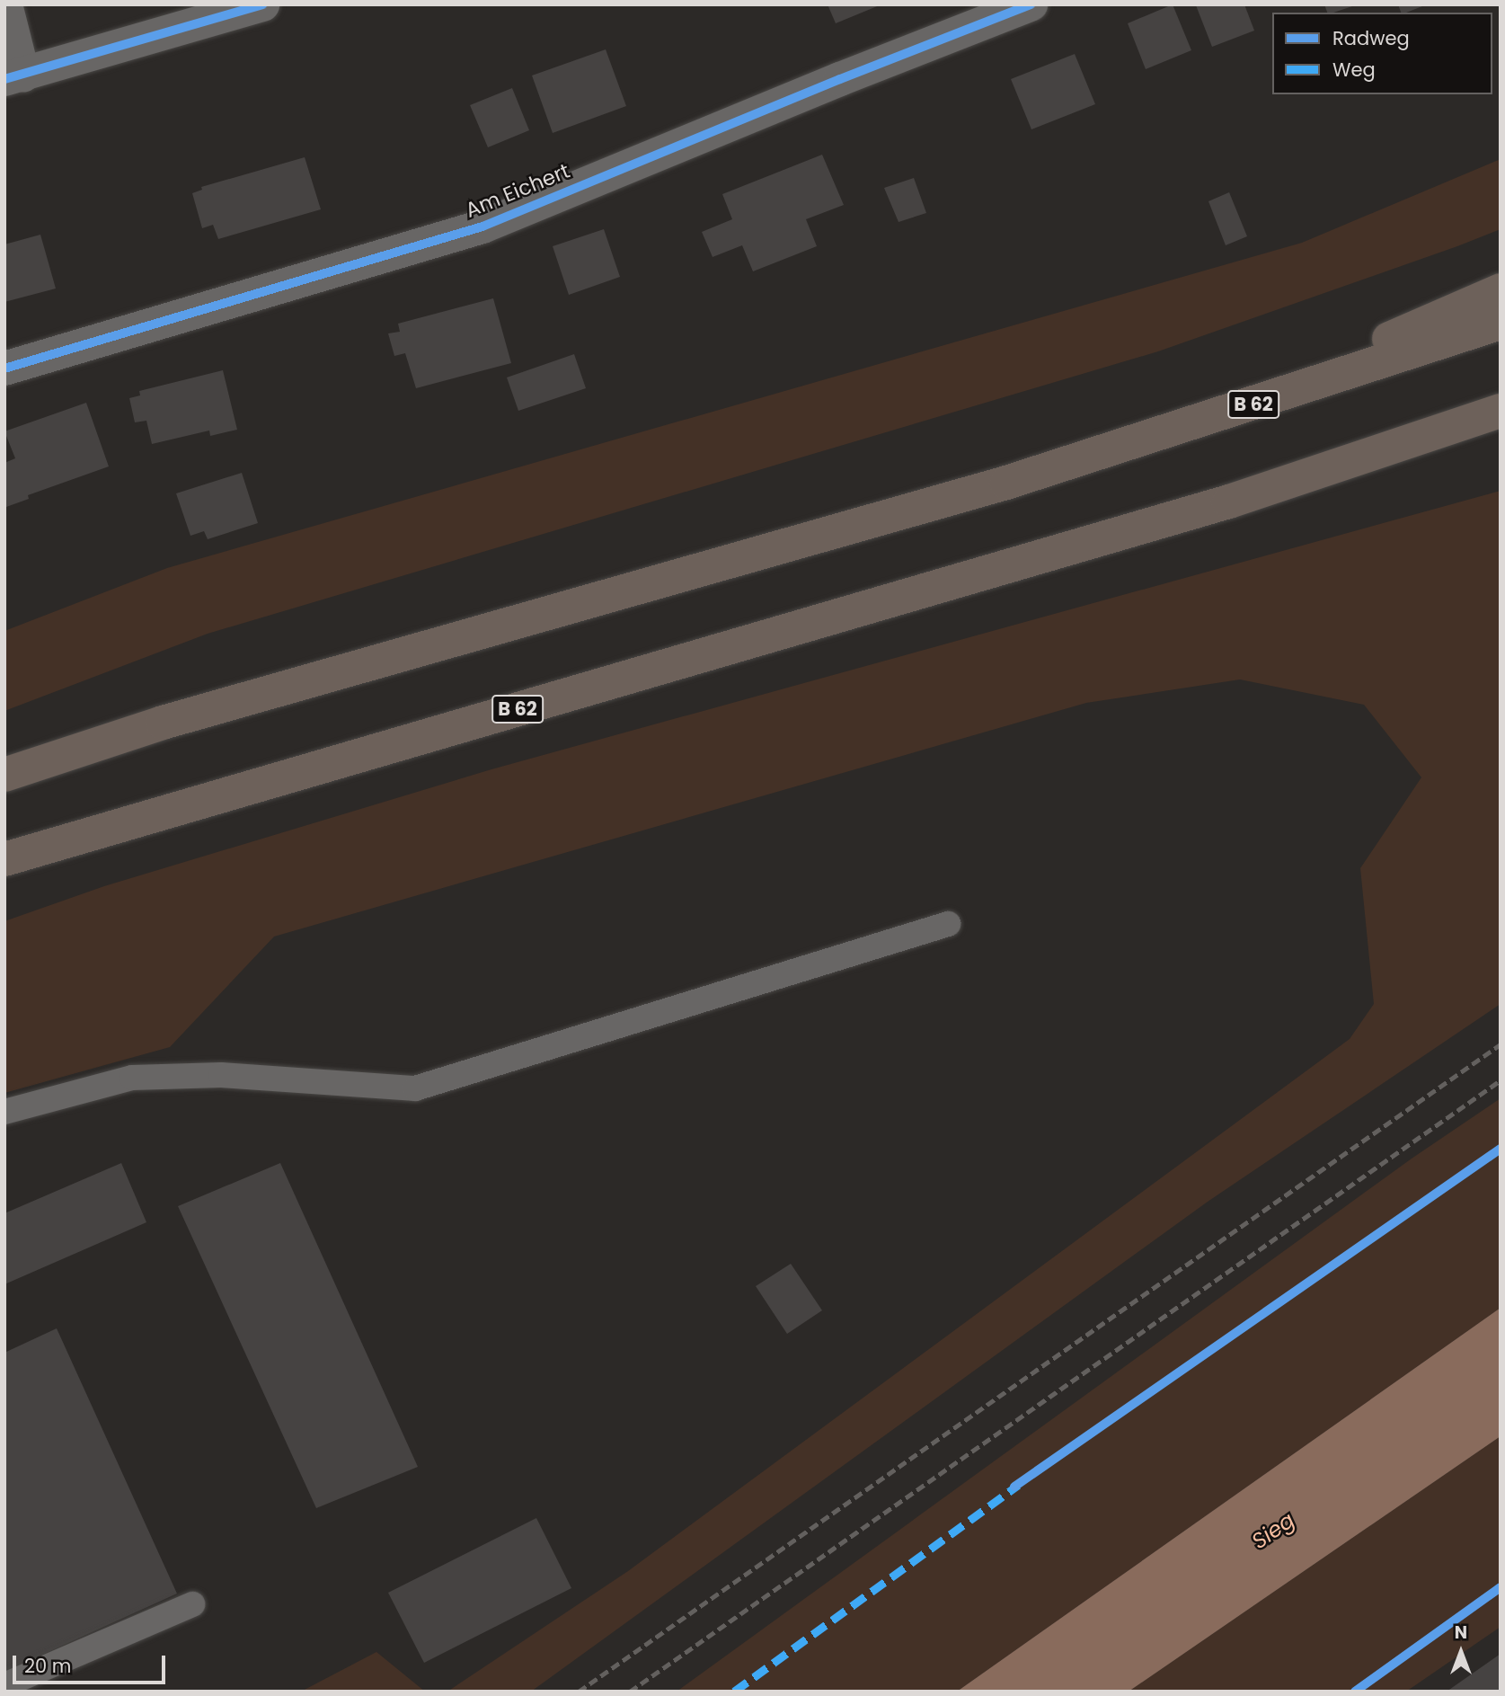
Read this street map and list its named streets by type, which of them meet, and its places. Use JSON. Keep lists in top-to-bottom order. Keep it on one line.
{"streets":{"highway":["B 62"],"street":["Am Eichert"]},"water":["Sieg"],"legend":["Radweg","Weg"],"scale_bar":"20 m","north":"top"}
